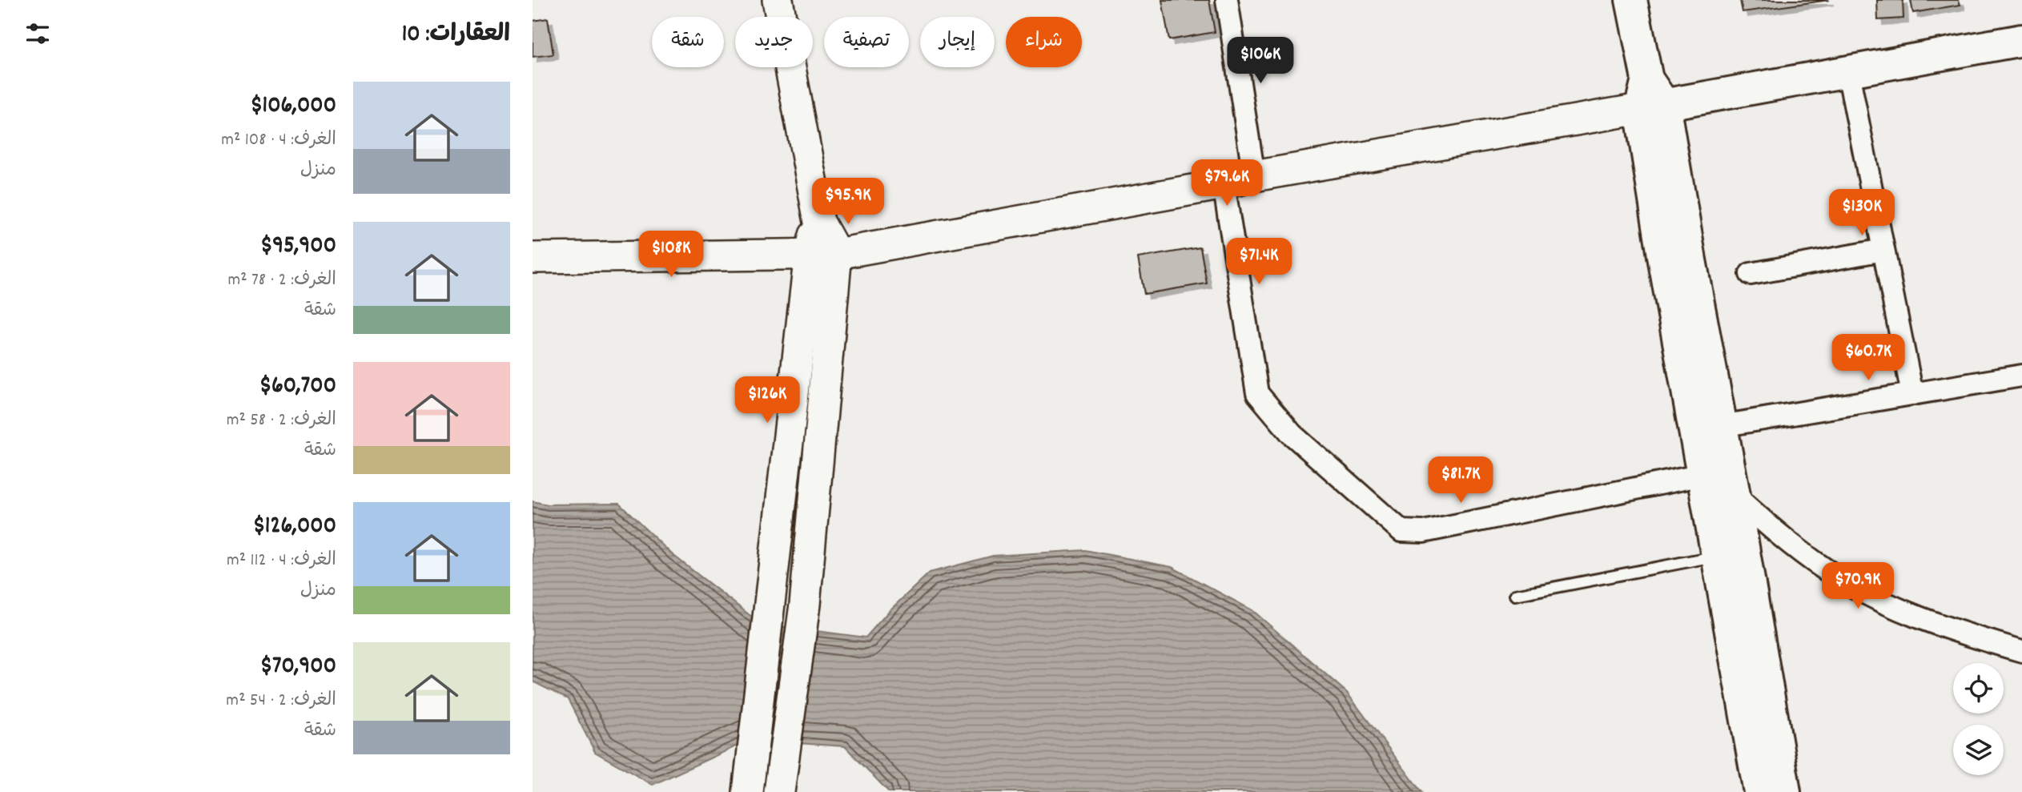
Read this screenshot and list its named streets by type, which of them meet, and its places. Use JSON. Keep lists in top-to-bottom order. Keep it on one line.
{"page":{"heading":"العقارات: 10","chip":["شراء","إيجار","تصفية","جديد","شقة"],"price":["$106K","$79.6K","$95.9K","$130K","$108K","$71.4K","$60.7K","$126K","$81.7K","$70.9K"],"list":[{"name":"$106,000","note":"الغرف: 4 · 108 m² · منزل"},{"name":"$95,900","note":"الغرف: 2 · 78 m² · شقة"},{"name":"$60,700","note":"الغرف: 2 · 58 m² · شقة"},{"name":"$126,000","note":"الغرف: 4 · 112 m² · منزل"},{"name":"$70,900","note":"الغرف: 2 · 54 m² · شقة"}]}}
